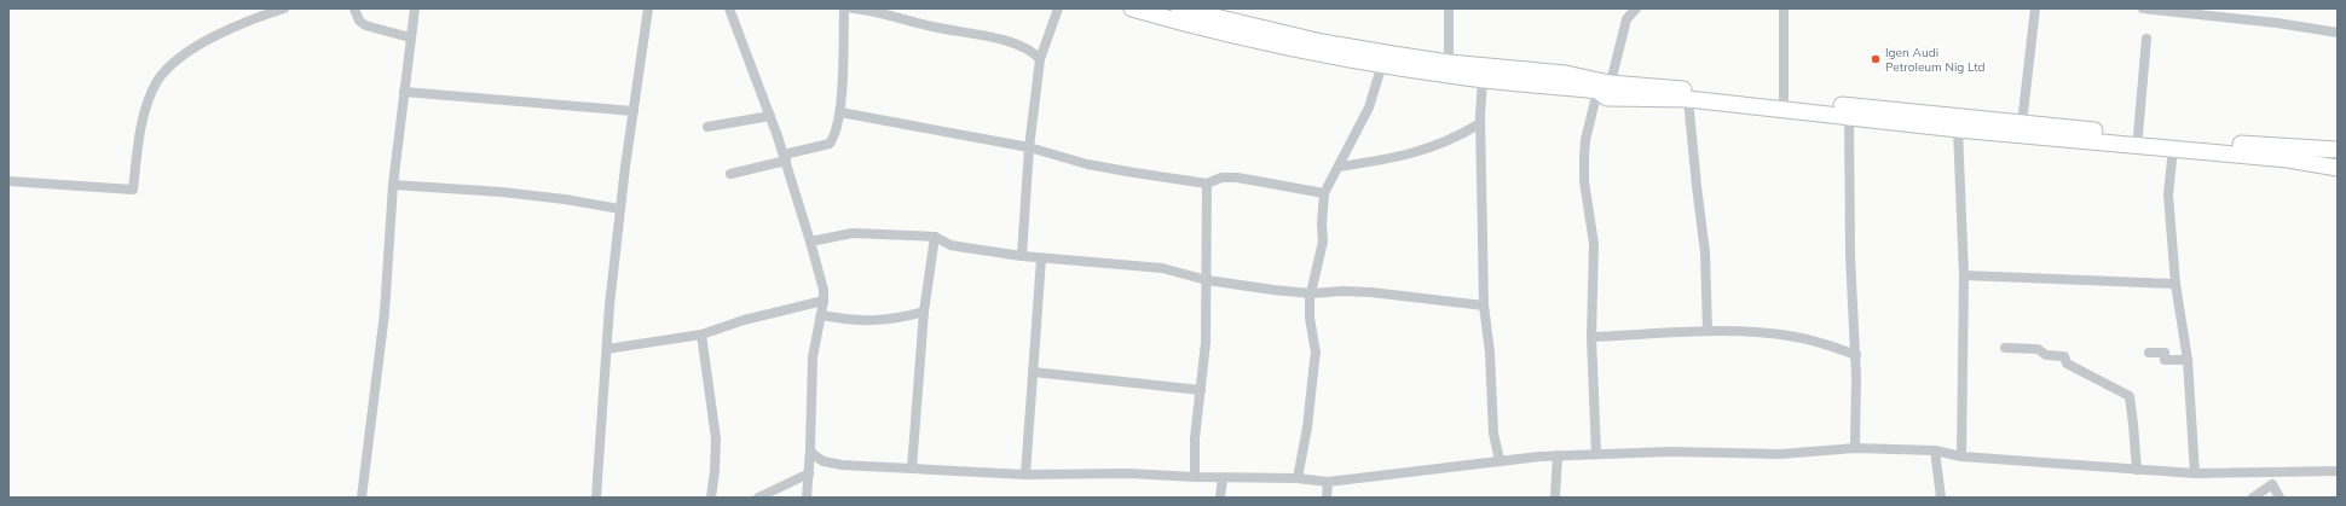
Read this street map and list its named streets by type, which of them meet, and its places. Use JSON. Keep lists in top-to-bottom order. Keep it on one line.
{"places":["Igen Audi Petroleum Nig Ltd"]}
